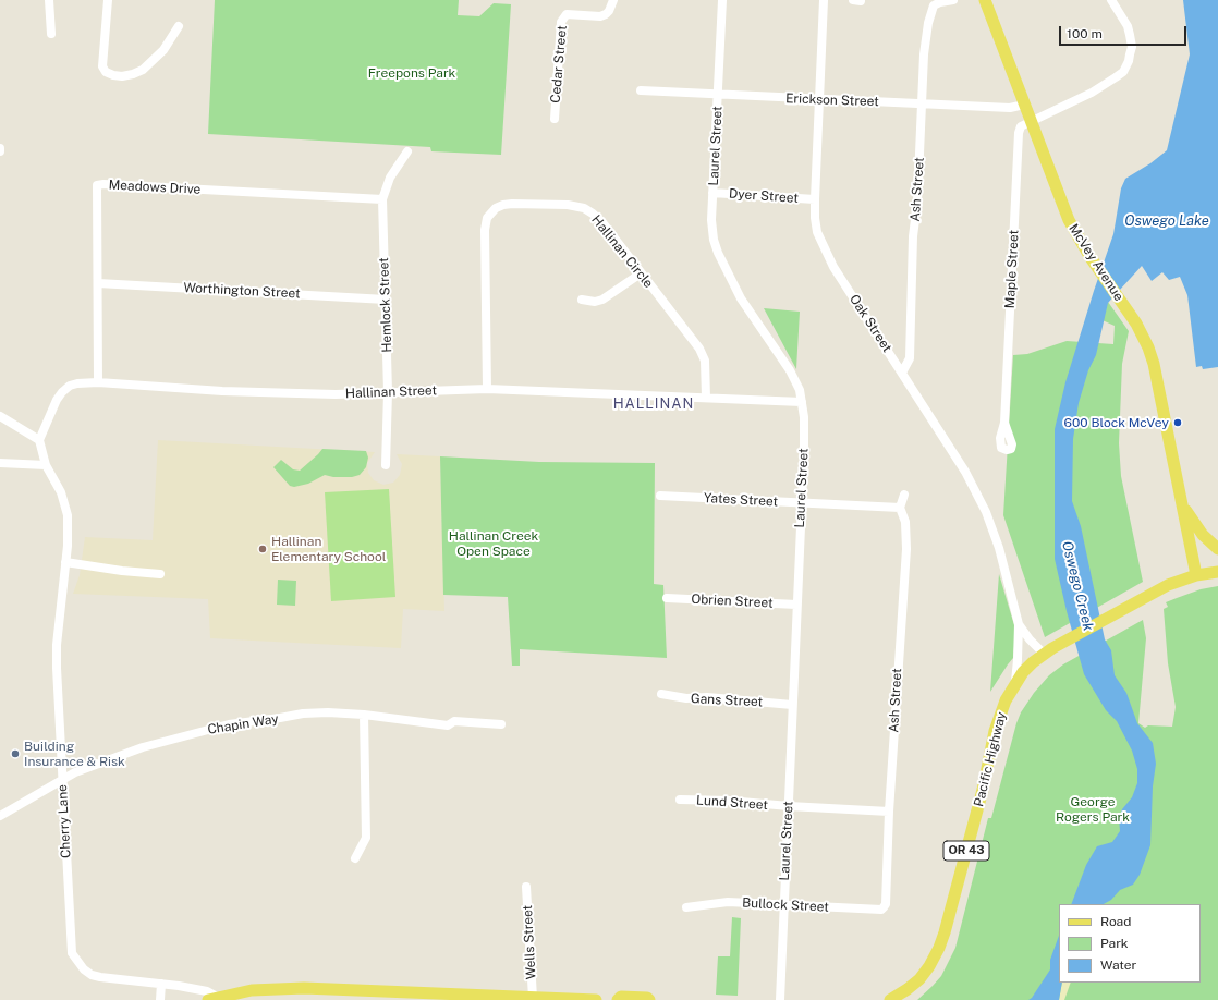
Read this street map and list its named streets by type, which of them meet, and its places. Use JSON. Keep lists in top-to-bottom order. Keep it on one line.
{"streets":{"main road":["McVey Avenue","Pacific Highway","OR 43"],"street":["Cedar Street","Erickson Street","Laurel Street","Meadows Drive","Ash Street","Dyer Street","Hallinan Circle","Maple Street","Worthington Street","Hemlock Street","Oak Street","Hallinan Street","Yates Street","Obrien Street","Gans Street","Chapin Way","Lund Street","Cherry Lane","Bullock Street","Wells Street"]},"crossings":[["Erickson Street","Laurel Street"],["Erickson Street","Ash Street"],["Erickson Street","McVey Avenue"],["Erickson Street","Oak Street"],["Laurel Street","Dyer Street"],["Laurel Street","Hallinan Street"],["Laurel Street","Yates Street"],["Laurel Street","Obrien Street"],["Laurel Street","Gans Street"],["Laurel Street","Lund Street"],["Laurel Street","Bullock Street"],["Meadows Drive","Worthington Street"],["Meadows Drive","Hemlock Street"],["Meadows Drive","Hallinan Street"],["Ash Street","Oak Street"],["Ash Street","Yates Street"],["Ash Street","Lund Street"],["Ash Street","Bullock Street"],["Dyer Street","Oak Street"],["Hallinan Circle","Hallinan Street"],["McVey Avenue","Maple Street"],["McVey Avenue","Pacific Highway"],["McVey Avenue","OR 43"],["Worthington Street","Hemlock Street"],["Hemlock Street","Hallinan Street"],["Oak Street","Pacific Highway"],["Chapin Way","Cherry Lane"],["Pacific Highway","OR 43"]],"districts":["HALLINAN"],"water":["Oswego Lake","Oswego Creek"],"parks":["Freepons Park","Hallinan Creek Open Space","George Rogers Park"],"places":["600 Block McVey","Hallinan Elementary School","Building Insurance & Risk"],"legend":["Road","Park","Water"],"scale_bar":"100 m"}
